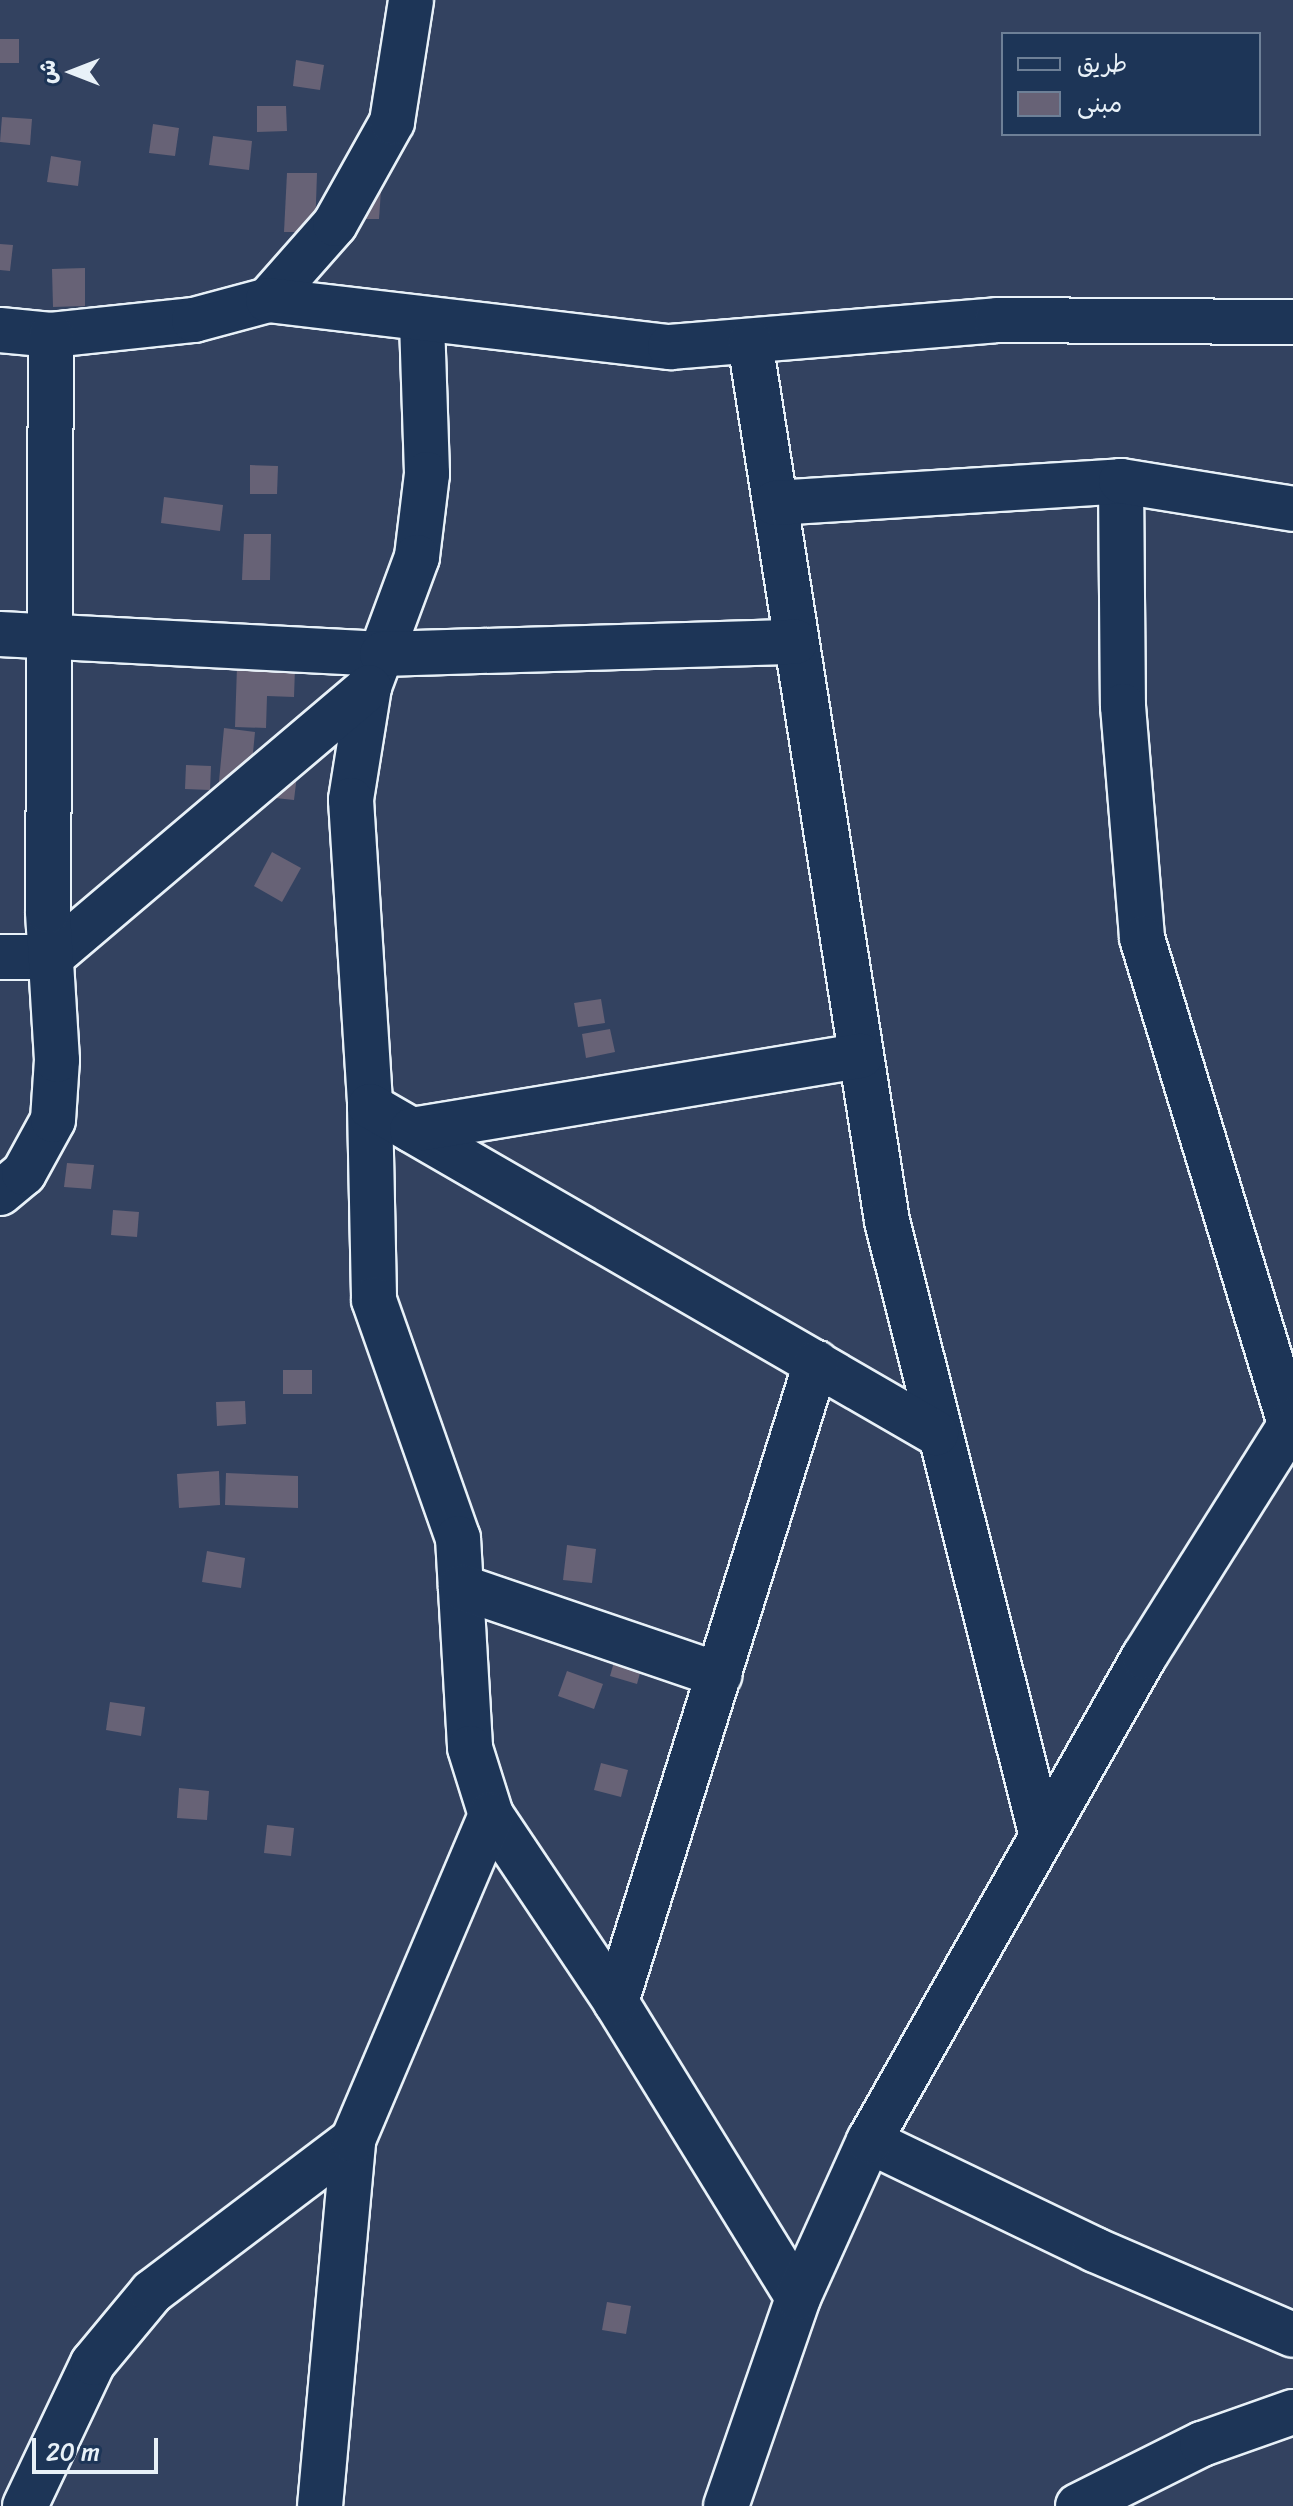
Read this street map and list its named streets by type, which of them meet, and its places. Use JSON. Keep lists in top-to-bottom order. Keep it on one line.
{"legend":["طريق","مبنى"],"scale_bar":"20 m","north":"left"}
